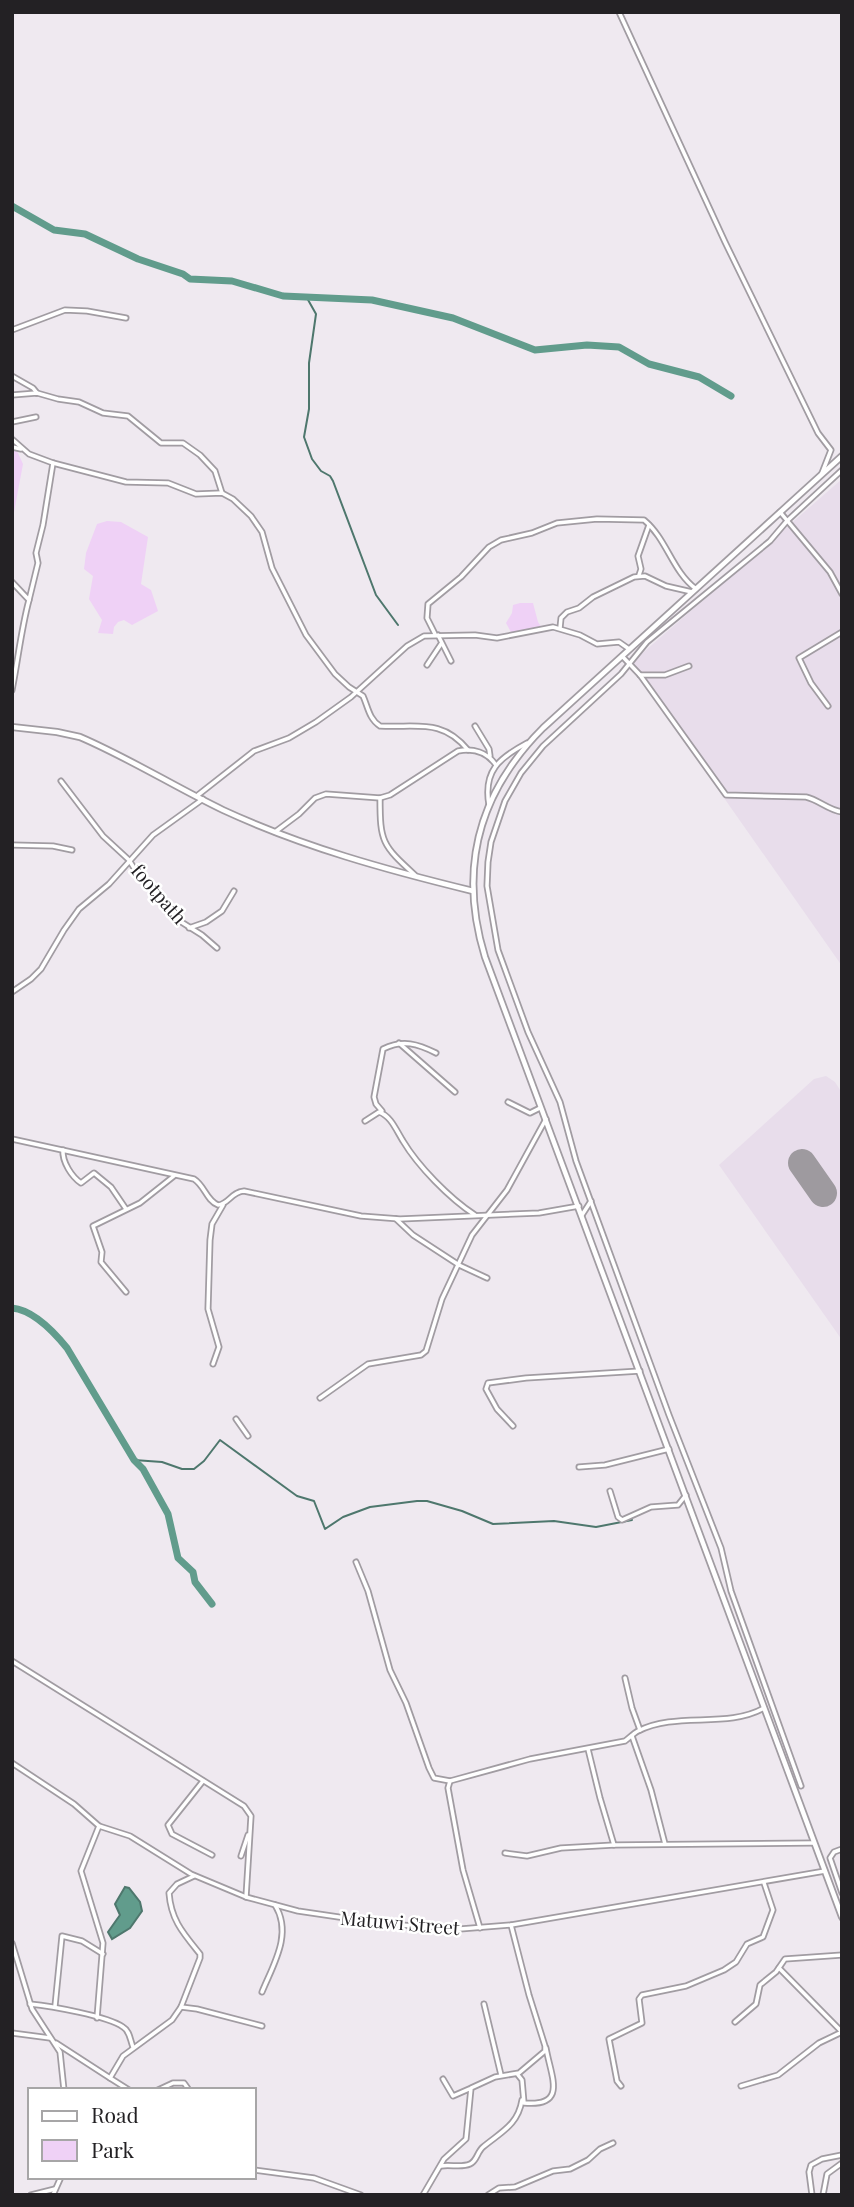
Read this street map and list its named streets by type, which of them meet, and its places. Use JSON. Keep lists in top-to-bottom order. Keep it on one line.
{"streets":{"street":["footpath","Matuwi Street"]},"legend":["Road","Park"]}
